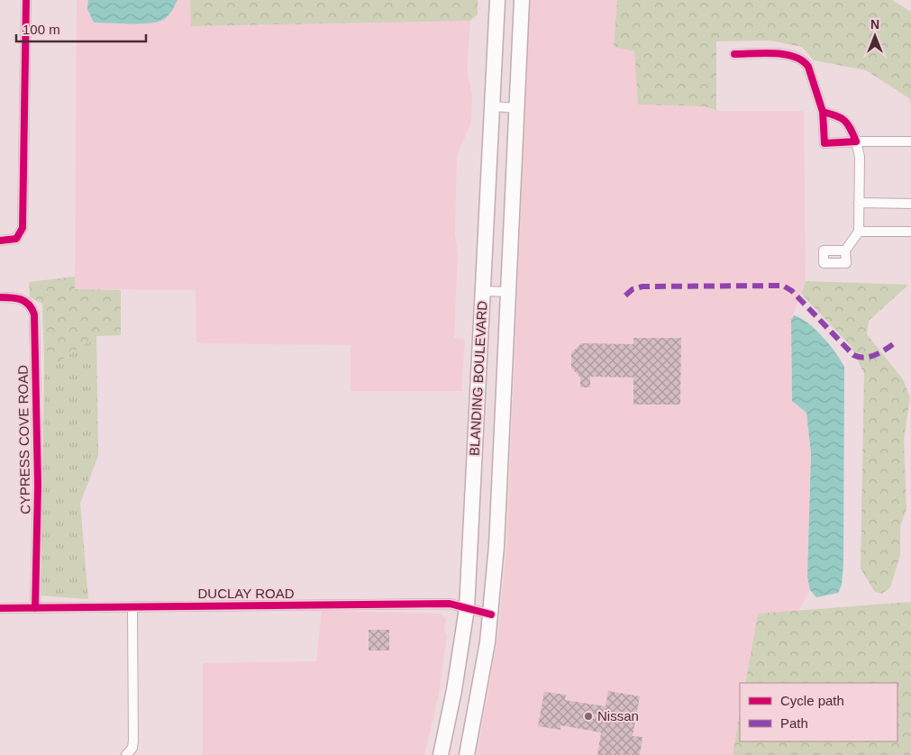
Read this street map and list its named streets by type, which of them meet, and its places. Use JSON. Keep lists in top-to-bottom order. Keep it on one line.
{"streets":{"main road":["BLANDING BOULEVARD"],"street":["CYPRESS COVE ROAD","DUCLAY ROAD"]},"crossings":[["BLANDING BOULEVARD","DUCLAY ROAD"],["CYPRESS COVE ROAD","DUCLAY ROAD"]],"places":["Nissan"],"legend":["Cycle path","Path"],"scale_bar":"100 m","north":"top"}
